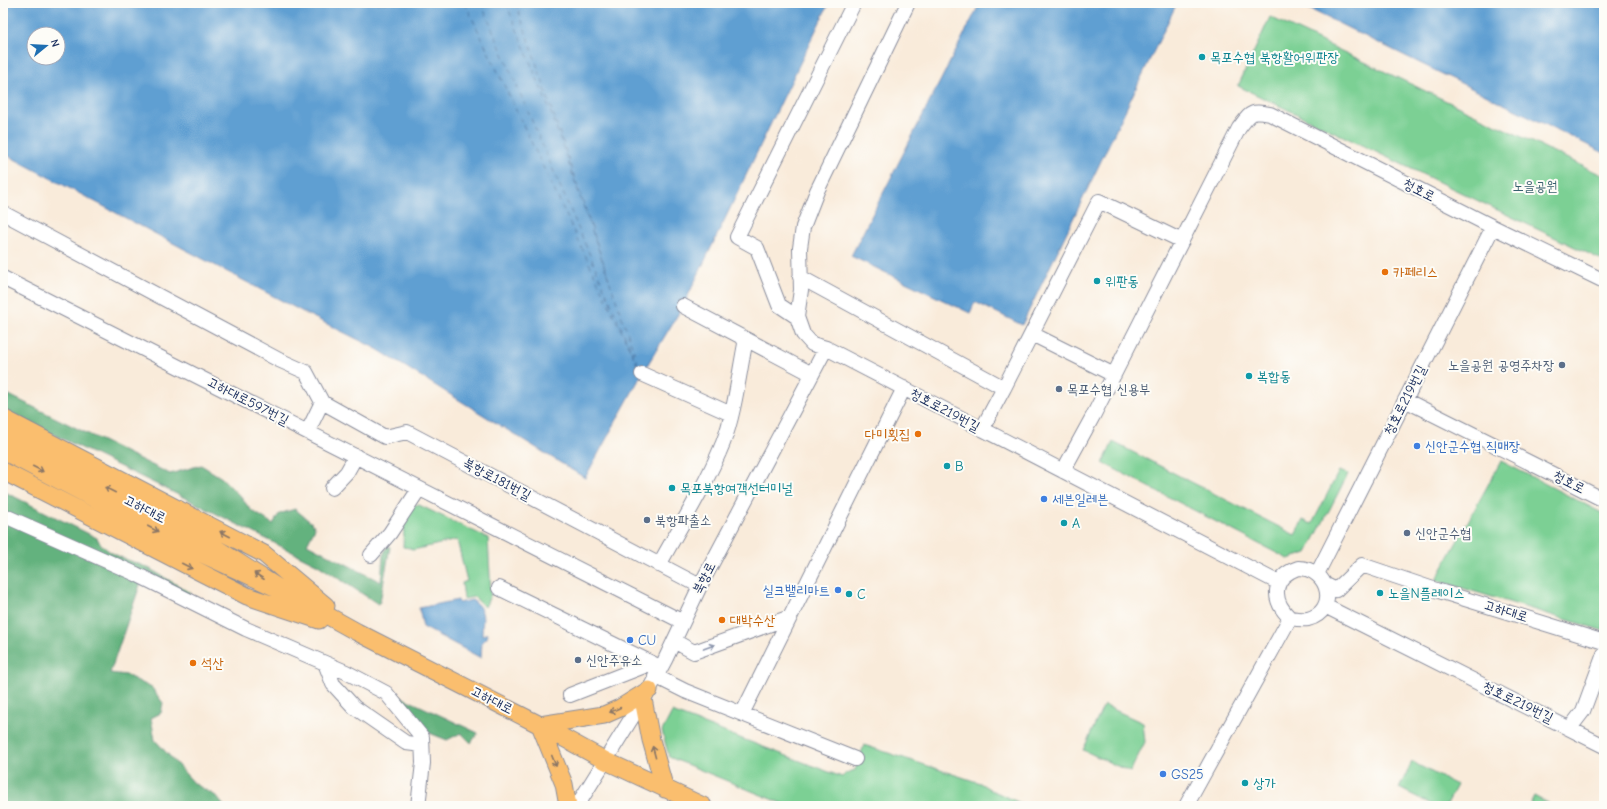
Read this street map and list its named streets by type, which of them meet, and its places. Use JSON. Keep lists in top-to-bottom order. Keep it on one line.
{"streets":{"main road":["고하대로"],"street":["청호로","청호로219번길","고하대로597번길","북항로181번길","북항로"]},"crossings":[["청호로","청호로219번길"],["청호로219번길","고하대로"],["청호로219번길","북항로"],["고하대로597번길","북항로"],["북항로181번길","북항로"],["고하대로","북항로"]],"parks":["노을공원"],"places":["목포수협 북항활어위판장","카페리스","위판동","노을공원 공영주차장","복합동","목포수협 신용부","다미횟집","신안군수협 직매장","B","목포북항여객선터미널","세븐일레븐","북항파출소","A","신안군수협","실크밸리마트","노을N플레이스","C","대박수산","CU","신안주유소","석산","GS25","상가"],"north":"right"}
